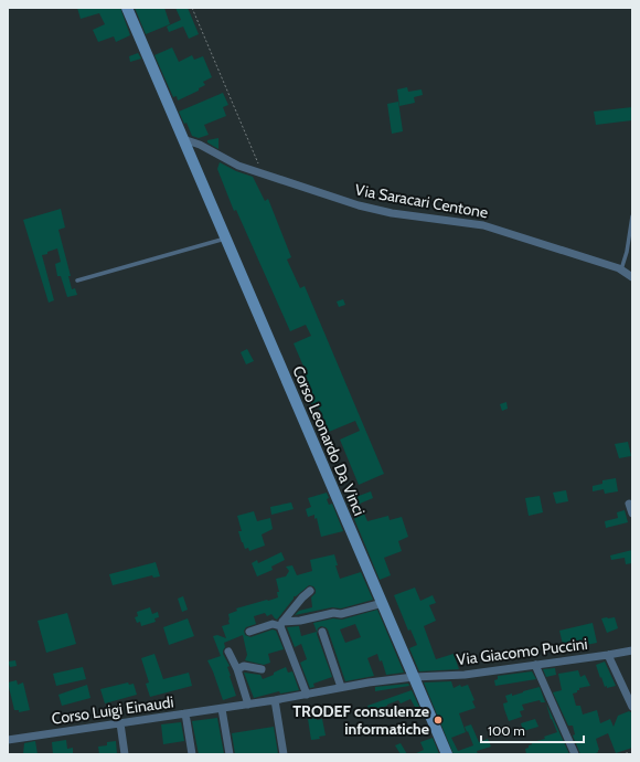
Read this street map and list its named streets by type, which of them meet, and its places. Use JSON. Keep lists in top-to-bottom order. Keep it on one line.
{"streets":{"main road":["Corso Leonardo Da Vinci"],"street":["Via Saracari Centone","Via Giacomo Puccini","Corso Luigi Einaudi"]},"crossings":[["Via Saracari Centone","Corso Leonardo Da Vinci"],["Corso Leonardo Da Vinci","Via Giacomo Puccini"],["Corso Leonardo Da Vinci","Corso Luigi Einaudi"],["Via Giacomo Puccini","Corso Luigi Einaudi"]],"places":["TRODEF consulenze informatiche"],"scale_bar":"100 m"}
